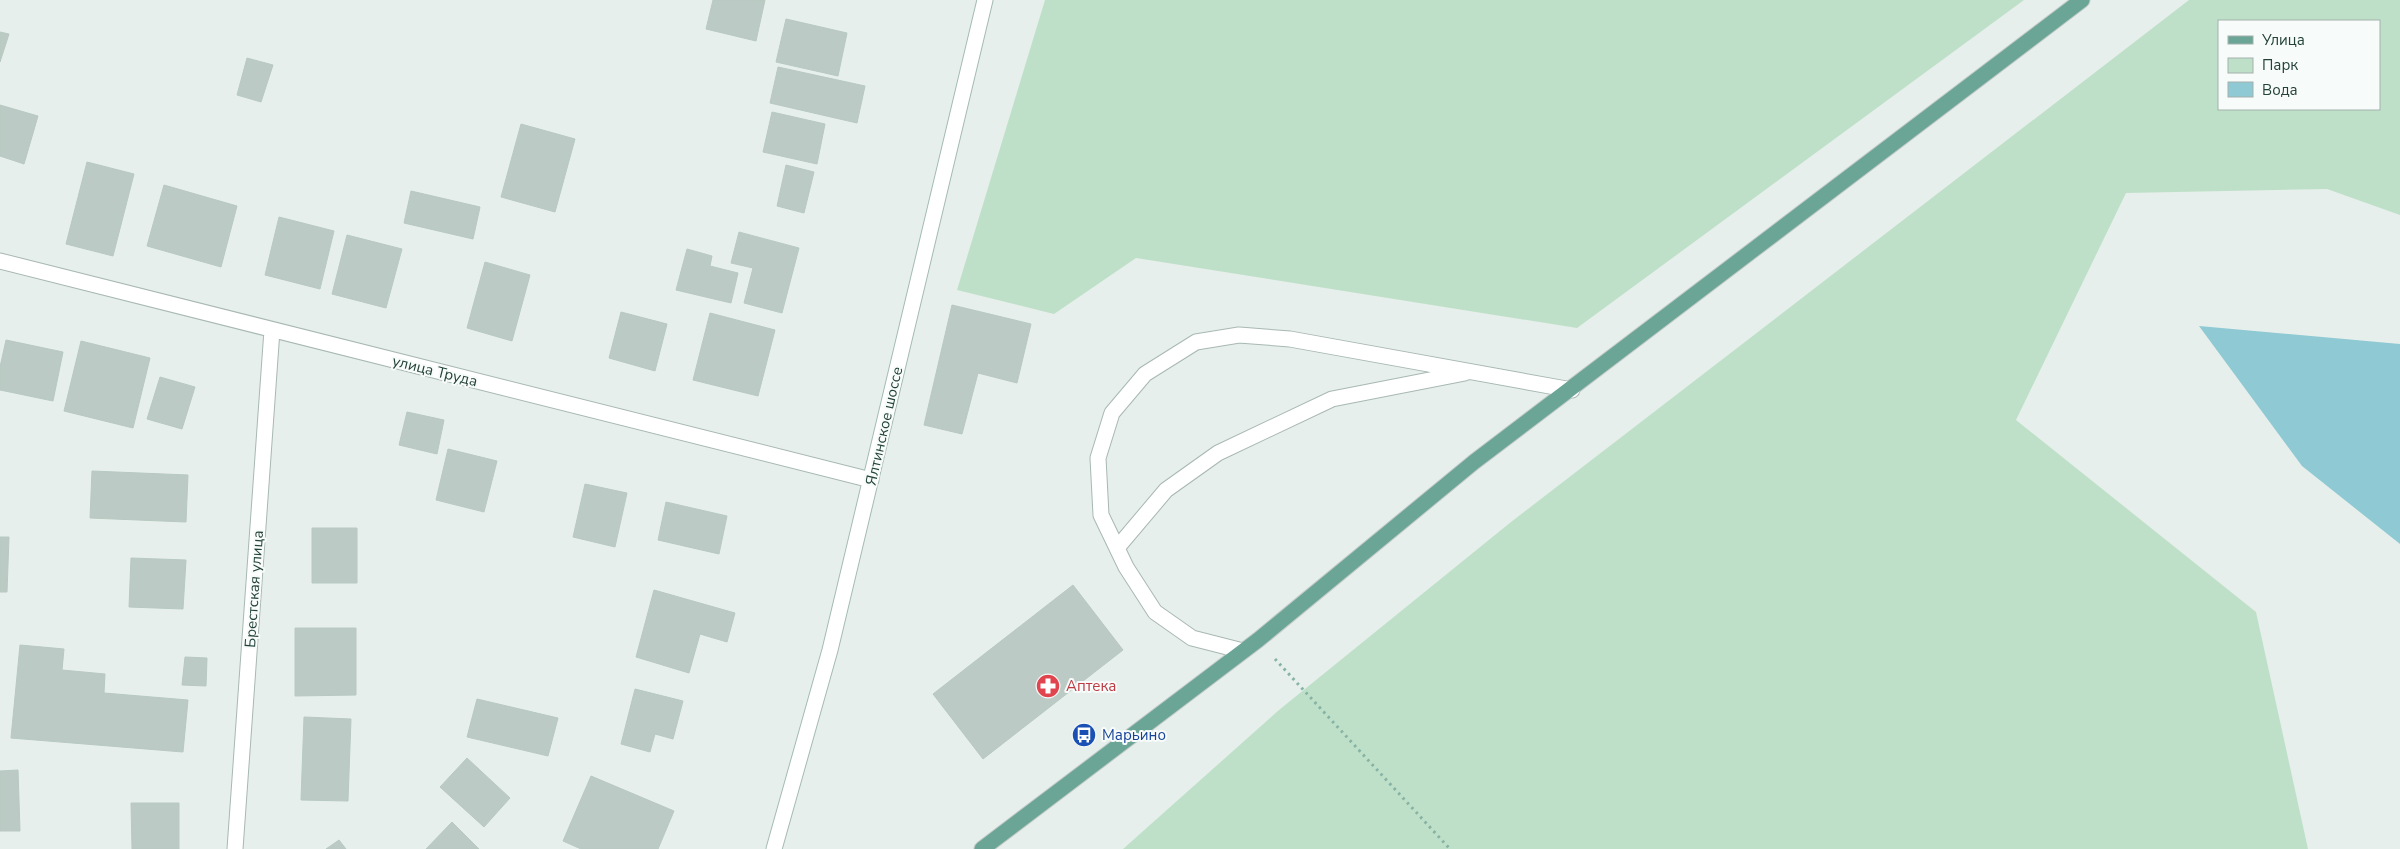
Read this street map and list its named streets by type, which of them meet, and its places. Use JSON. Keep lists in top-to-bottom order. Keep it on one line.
{"streets":{"street":["улица Труда","Ялтинское шоссе","Брестская улица"]},"crossings":[["улица Труда","Ялтинское шоссе"],["улица Труда","Брестская улица"]],"places":{"pharmacy":["Аптека"],"bus stop":["Марьино"]},"legend":["Улица","Парк","Вода"]}
